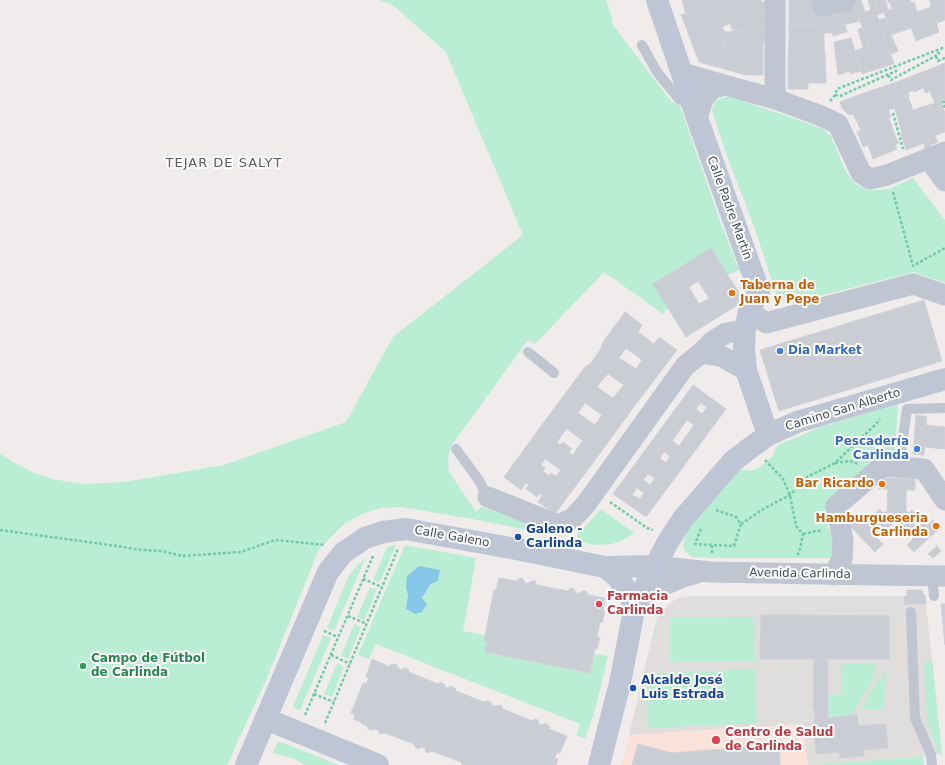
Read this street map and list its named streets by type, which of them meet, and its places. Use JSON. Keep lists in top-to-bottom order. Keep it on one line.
{"streets":{"street":["Calle Padre Martín","Camino San Alberto","Calle Galeno","Avenida Carlinda"]},"crossings":[["Calle Padre Martín","Camino San Alberto"],["Camino San Alberto","Calle Galeno"],["Camino San Alberto","Avenida Carlinda"],["Calle Galeno","Avenida Carlinda"]],"districts":["TEJAR DE SALYT"],"places":["Taberna de Juan y Pepe","Dia Market","Pescadería Carlinda","Bar Ricardo","Hamburgueseria Carlinda","Galeno - Carlinda","Farmacia Carlinda","Campo de Fútbol de Carlinda","Alcalde José Luis Estrada","Centro de Salud de Carlinda"]}
